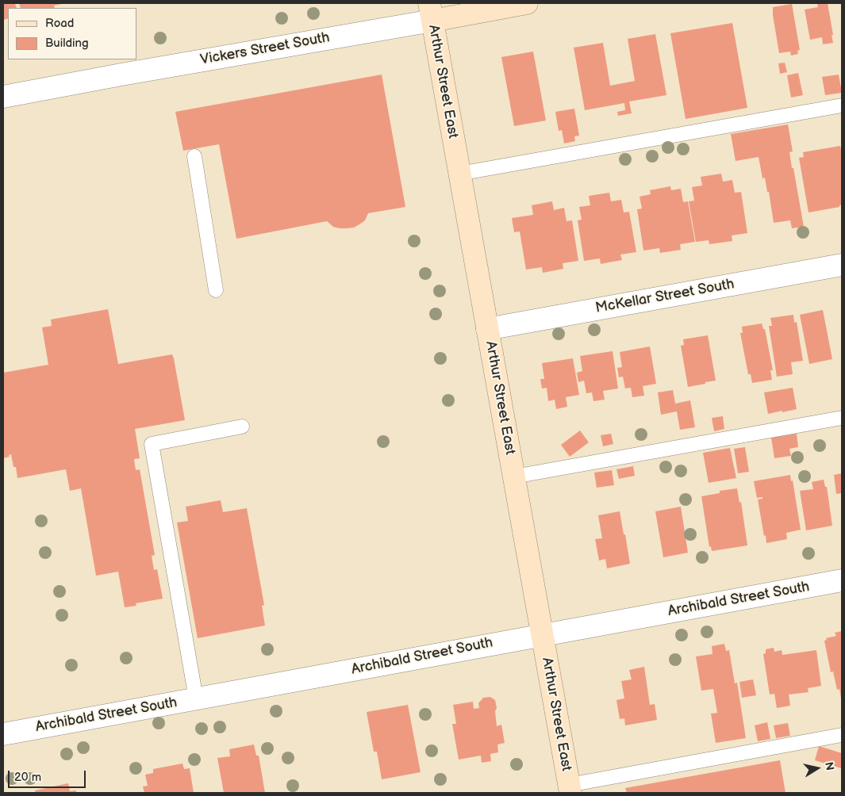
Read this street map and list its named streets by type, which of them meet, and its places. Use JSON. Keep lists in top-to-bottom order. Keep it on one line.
{"streets":{"main road":["Vickers Street South","Arthur Street East"],"street":["McKellar Street South","Archibald Street South"]},"crossings":[["Vickers Street South","Arthur Street East"],["Arthur Street East","McKellar Street South"],["Arthur Street East","Archibald Street South"]],"legend":["Road","Building"],"scale_bar":"20 m","north":"right"}
